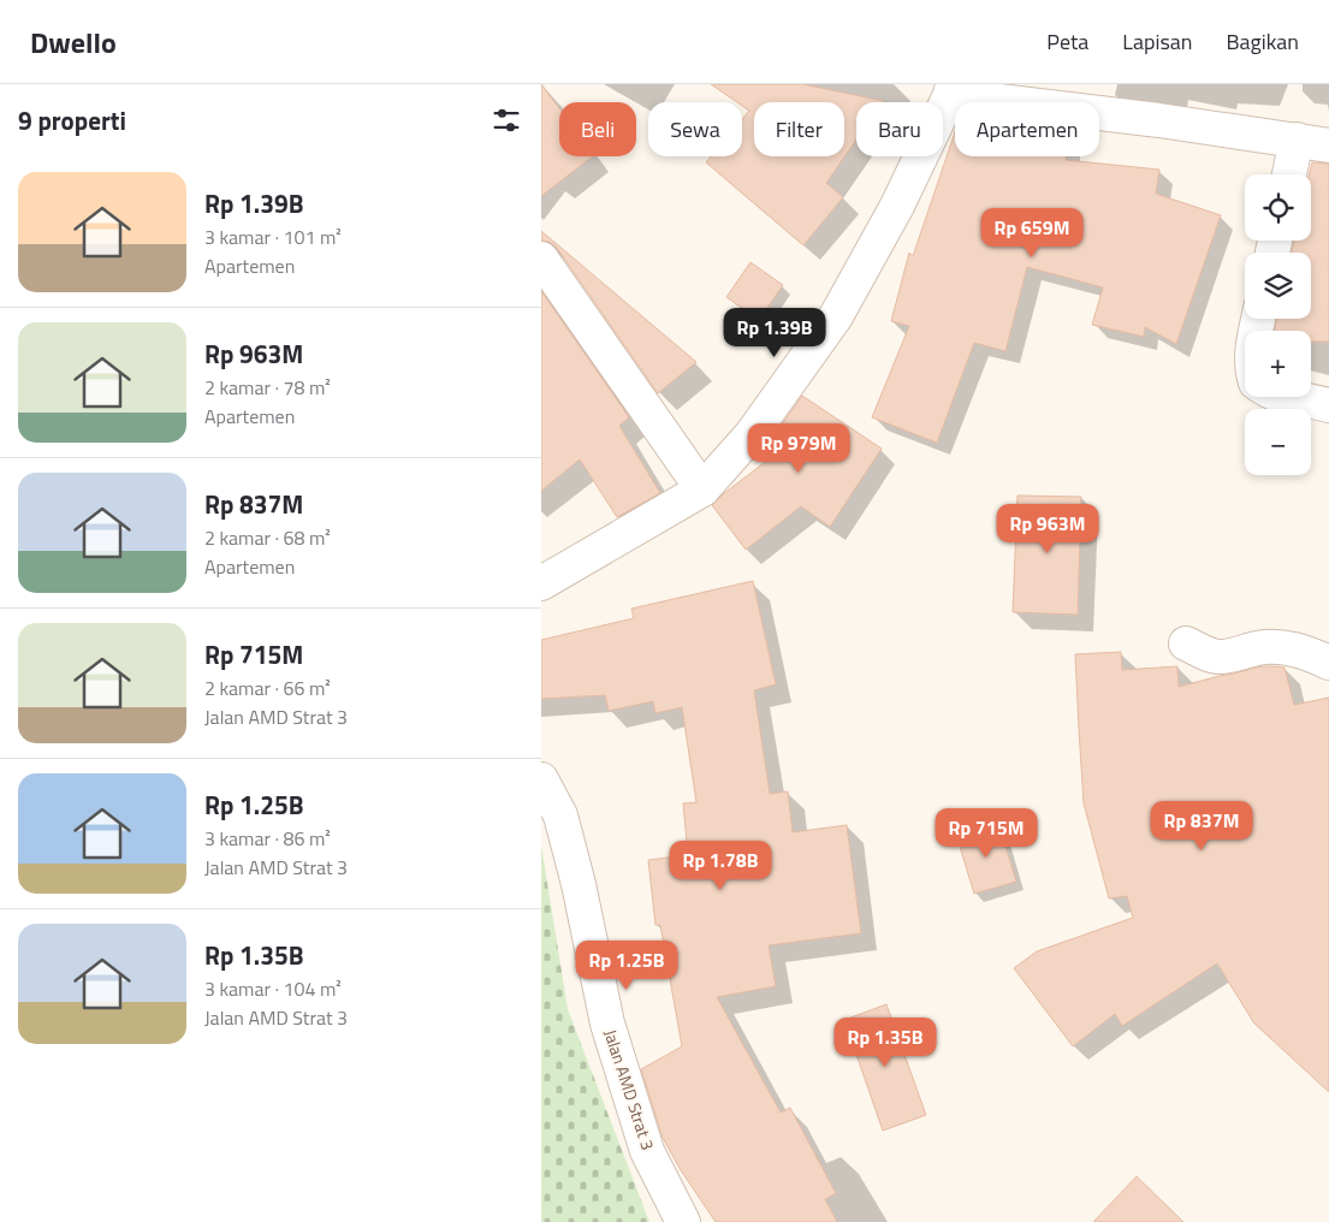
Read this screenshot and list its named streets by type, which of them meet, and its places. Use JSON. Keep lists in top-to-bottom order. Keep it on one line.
{"streets":{"street":["Jalan AMD Strat 3"]},"page":{"header":"Dwello","nav":["Peta","Lapisan","Bagikan"],"heading":"9 properti","chip":["Beli","Sewa","Filter","Baru","Apartemen"],"list":[{"name":"Rp 1.39B","note":"3 kamar · 101 m² · Apartemen"},{"name":"Rp 963M","note":"2 kamar · 78 m² · Apartemen"},{"name":"Rp 837M","note":"2 kamar · 68 m² · Apartemen"},{"name":"Rp 715M","note":"2 kamar · 66 m² · Jalan AMD Strat 3"},{"name":"Rp 1.25B","note":"3 kamar · 86 m² · Jalan AMD Strat 3"},{"name":"Rp 1.35B","note":"3 kamar · 104 m² · Jalan AMD Strat 3"}],"map_buttons":["+","−"],"price":["Rp 659M","Rp 1.39B","Rp 979M","Rp 963M","Rp 837M","Rp 715M","Rp 1.78B","Rp 1.25B","Rp 1.35B"]}}
